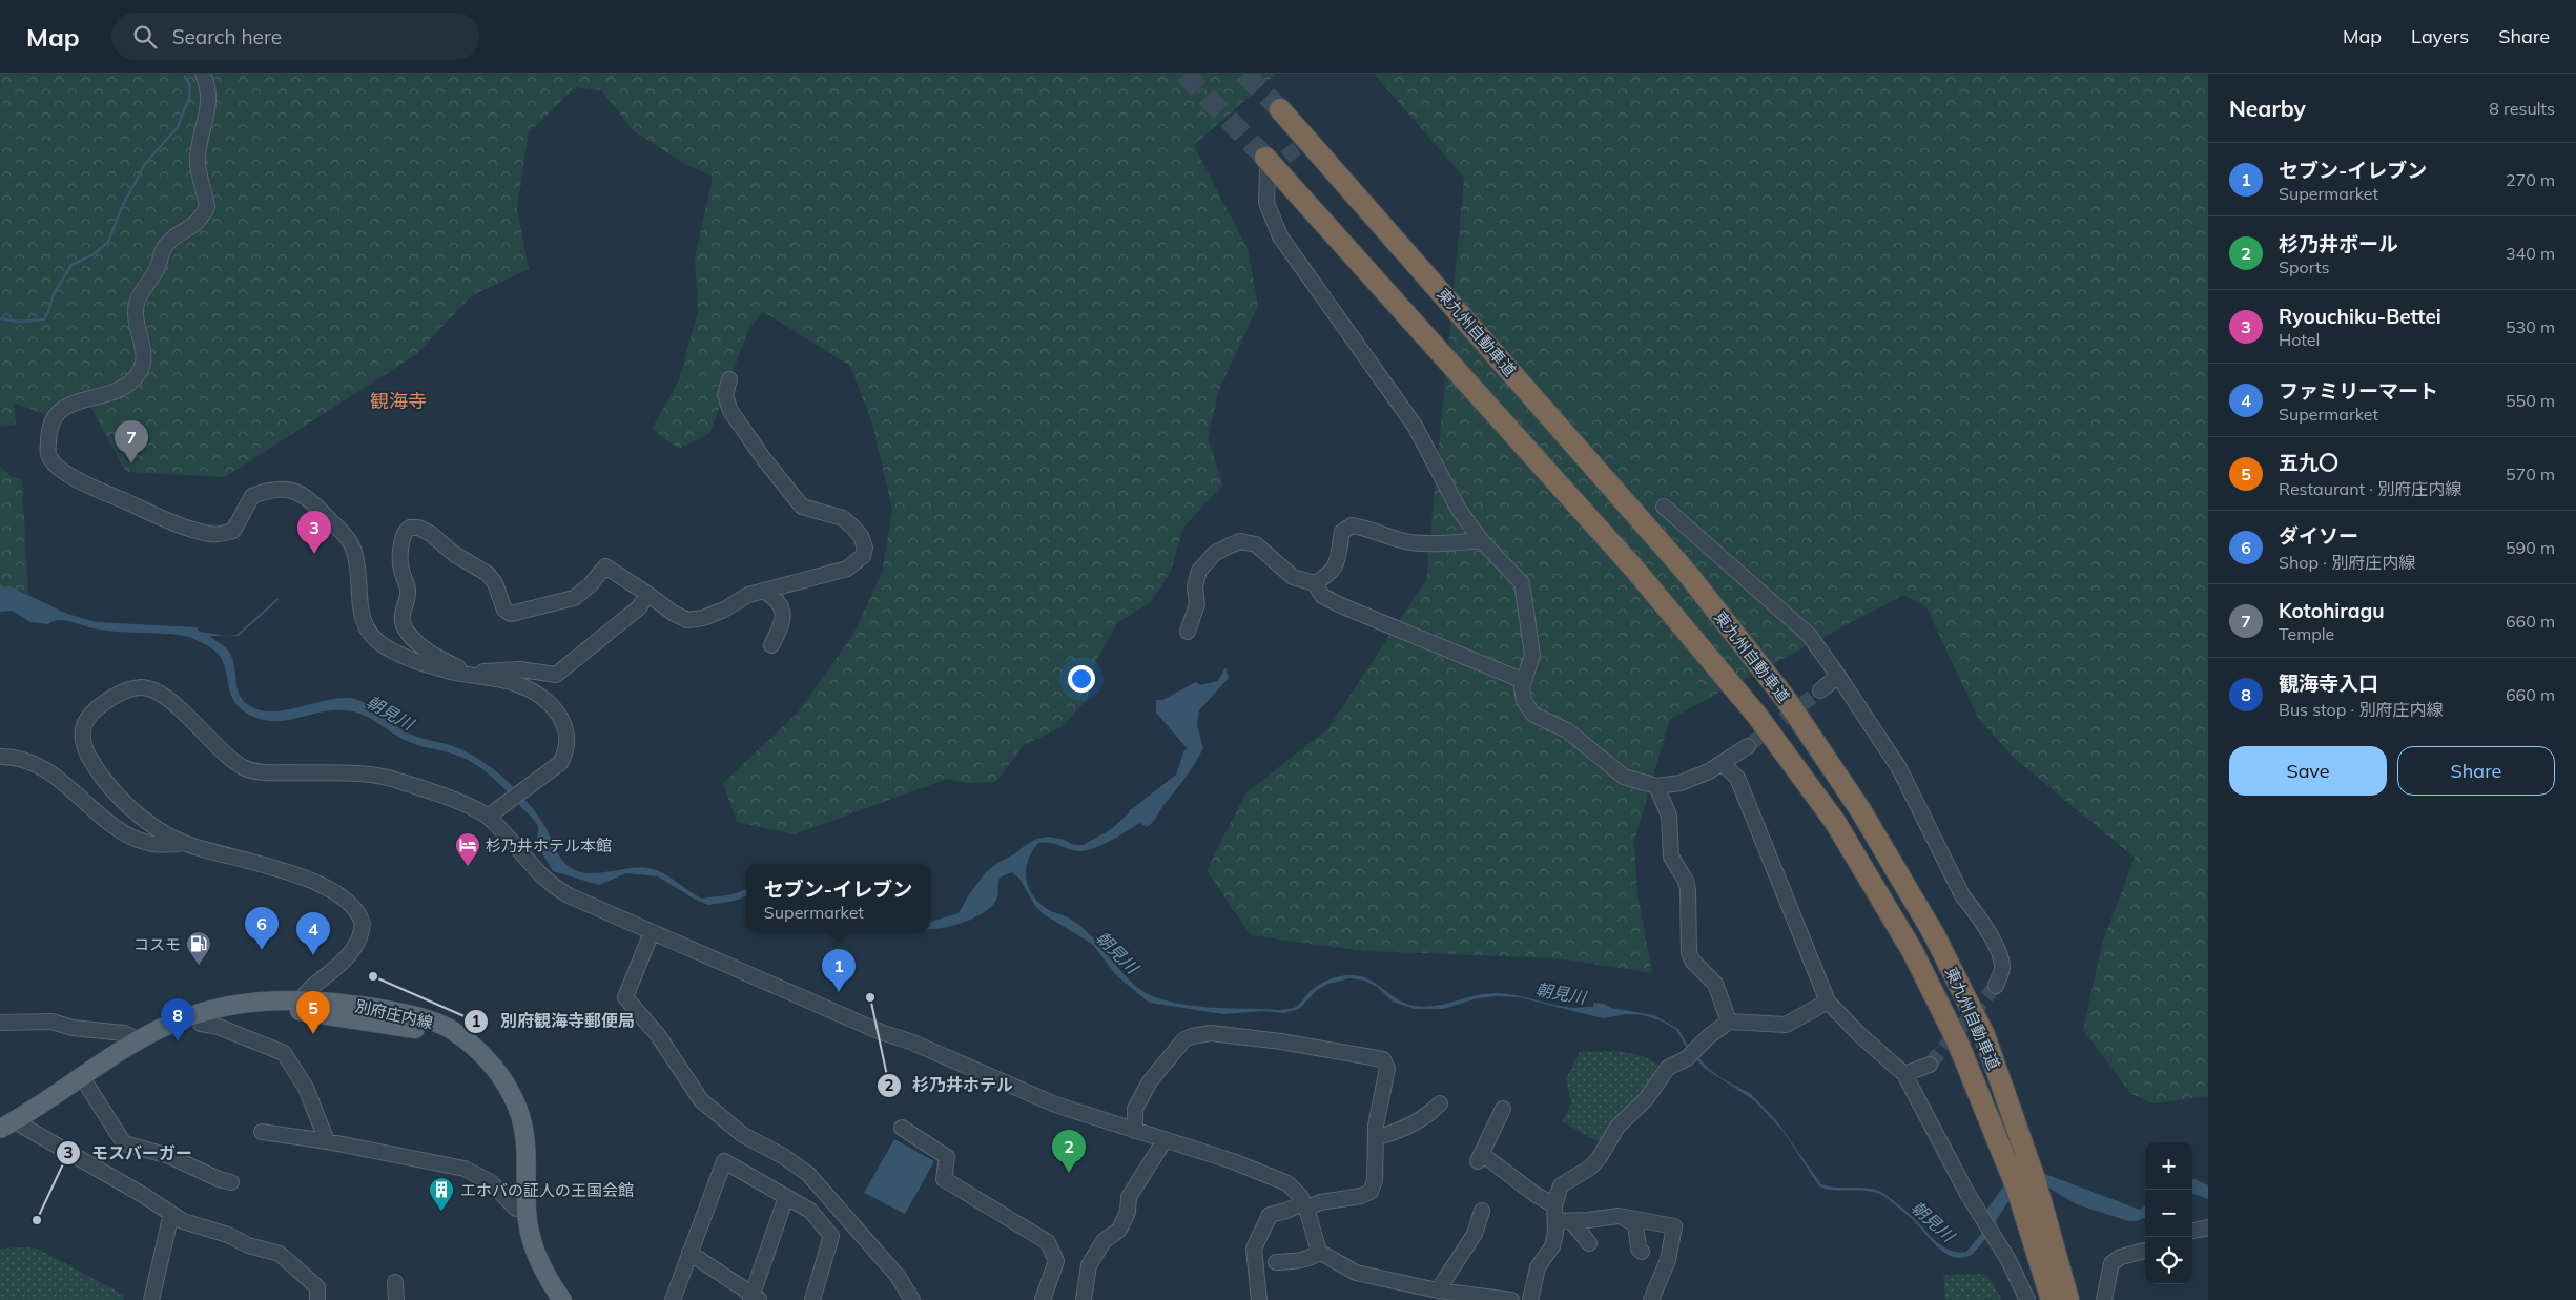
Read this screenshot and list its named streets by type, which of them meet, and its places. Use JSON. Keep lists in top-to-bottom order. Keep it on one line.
{"streets":{"highway":["東九州自動車道"],"main road":["別府庄内線"]},"districts":["観海寺"],"water":["朝見川"],"places":{"hotel":["杉乃井ホテル本館"],"fuel station":["コスモ"],"other":["別府観海寺郵便局","杉乃井ホテル","モスバーガー"],"building":["エホバの証人の王国会館"]},"page":{"header":"Map","search":"Search here","nav":["Map","Layers","Share"],"heading":["Nearby","8 results"],"list":[{"mark":"1","name":"セブン-イレブン","note":"Supermarket","value":"270 m"},{"mark":"2","name":"杉乃井ボール","note":"Sports","value":"340 m"},{"mark":"3","name":"Ryouchiku-Bettei","note":"Hotel","value":"530 m"},{"mark":"4","name":"ファミリーマート","note":"Supermarket","value":"550 m"},{"mark":"5","name":"五九〇","note":"Restaurant · 別府庄内線","value":"570 m"},{"mark":"6","name":"ダイソー","note":"Shop · 別府庄内線","value":"590 m"},{"mark":"7","name":"Kotohiragu","note":"Temple","value":"660 m"},{"mark":"8","name":"観海寺入口","note":"Bus stop · 別府庄内線","value":"660 m"}],"pins":["7","3","6","4","1","5","8","2"],"buttons":["Save","Share"],"popup":["セブン-イレブン","Supermarket"],"map_buttons":["+","−"]}}
